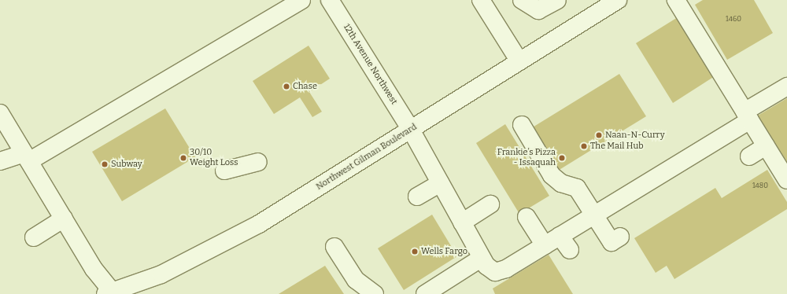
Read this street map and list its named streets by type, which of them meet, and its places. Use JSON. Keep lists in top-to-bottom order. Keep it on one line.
{"streets":{"street":["12th Avenue Northwest","Northwest Gilman Boulevard"]},"crossings":[["12th Avenue Northwest","Northwest Gilman Boulevard"]],"places":["Chase","Naan-N-Curry","The Mail Hub","30/10 Weight Loss","Frankie’s Pizza - Issaquah","Subway","Wells Fargo"],"house_numbers":["1460","1480"]}
